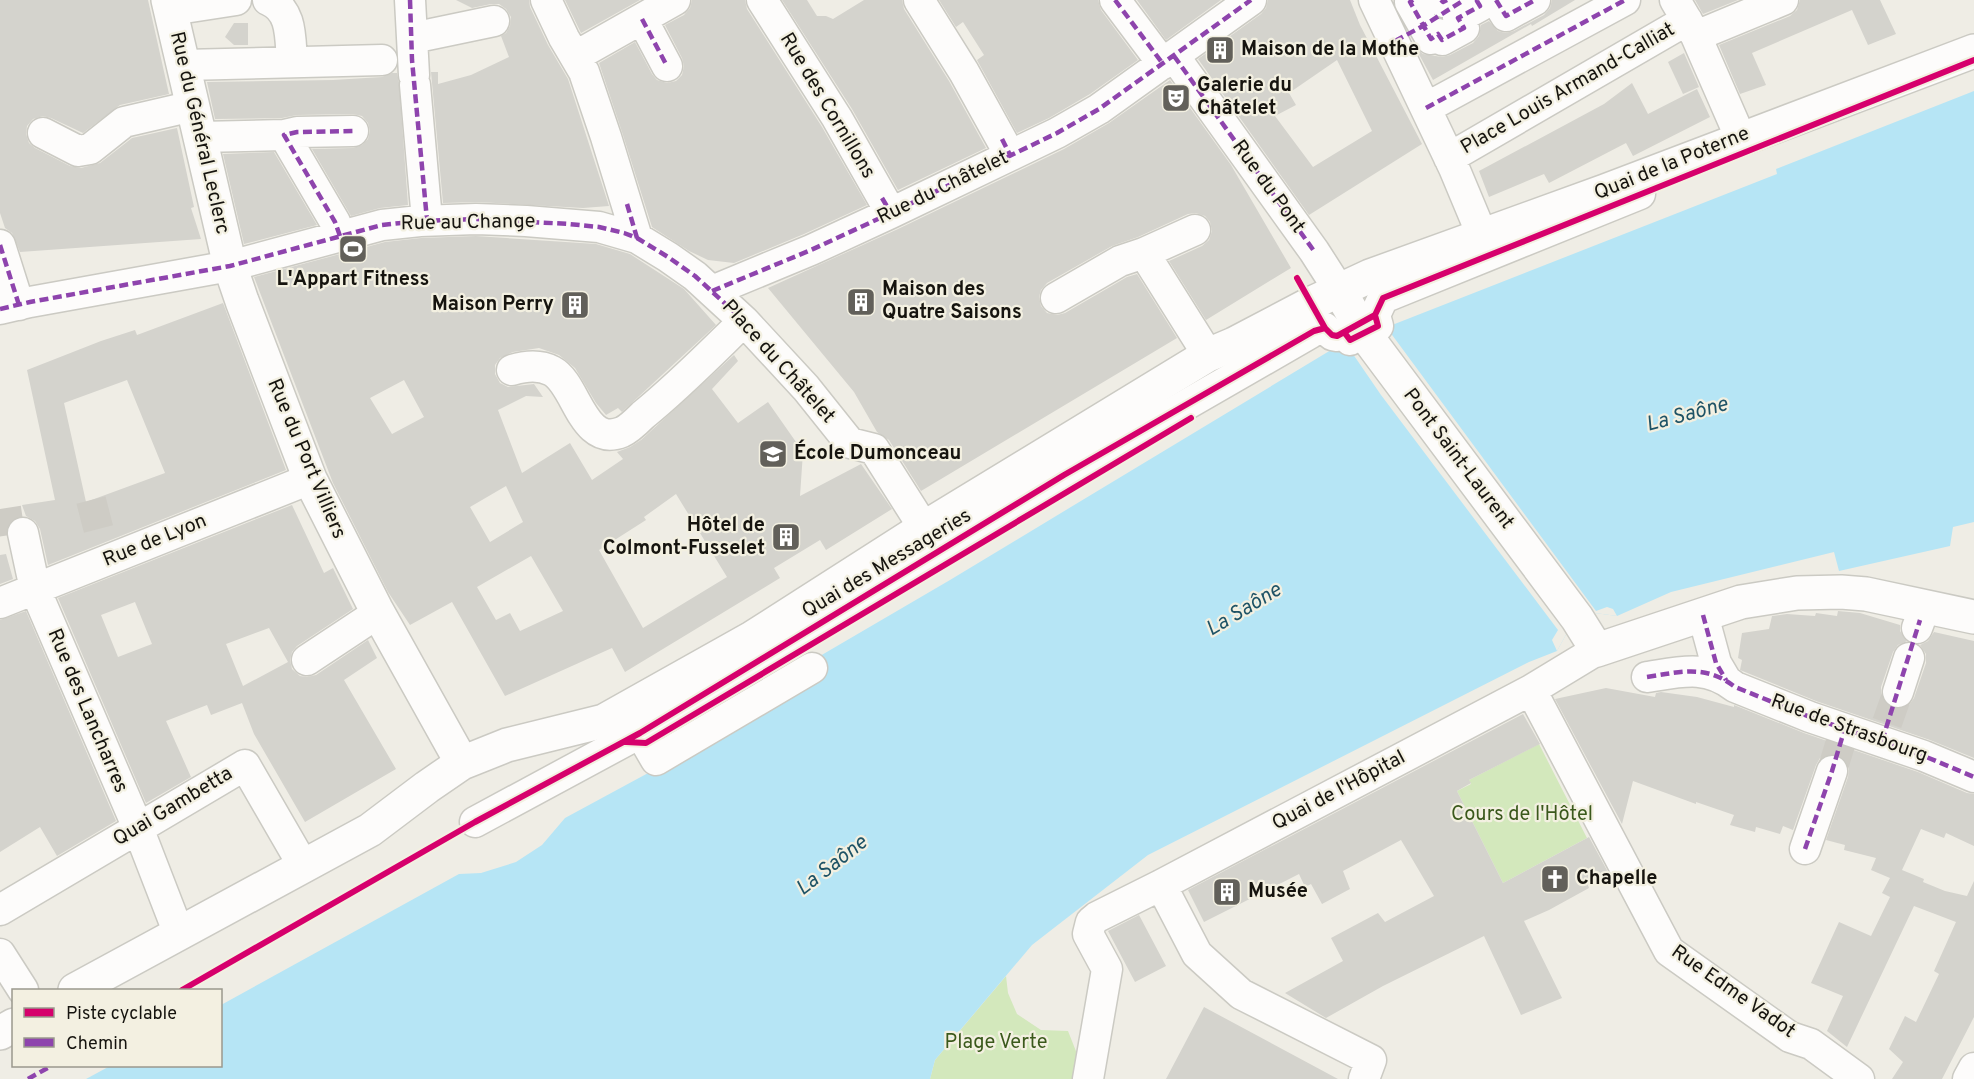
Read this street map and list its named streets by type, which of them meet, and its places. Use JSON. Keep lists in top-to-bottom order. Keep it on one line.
{"streets":{"main road":["Rue du Général Leclerc","Quai de la Poterne","Rue du Port Villiers","Pont Saint-Laurent","Quai des Messageries"],"street":["Place Louis Armand-Calliat","Rue des Cornillons","Rue du Pont","Rue du Châtelet","Rue au Change","Place du Châtelet","Rue de Lyon","Rue des Lancharres","Rue de Strasbourg","Quai de l'Hôpital","Quai Gambetta","Rue Edme Vadot"]},"crossings":[["Rue des Cornillons","Rue du Châtelet"],["Rue du Général Leclerc","Rue au Change"],["Rue du Général Leclerc","Rue du Port Villiers"],["Quai de la Poterne","Rue du Pont"],["Quai de la Poterne","Pont Saint-Laurent"],["Quai de la Poterne","Quai des Messageries"],["Rue du Pont","Rue du Châtelet"],["Rue du Pont","Pont Saint-Laurent"],["Rue du Pont","Quai des Messageries"],["Rue du Châtelet","Place du Châtelet"],["Rue au Change","Place du Châtelet"],["Rue au Change","Rue du Port Villiers"],["Place du Châtelet","Quai des Messageries"],["Rue du Port Villiers","Rue de Lyon"],["Rue du Port Villiers","Quai des Messageries"],["Pont Saint-Laurent","Quai des Messageries"],["Pont Saint-Laurent","Quai de l'Hôpital"],["Rue de Lyon","Rue des Lancharres"],["Quai des Messageries","Quai Gambetta"],["Rue des Lancharres","Quai Gambetta"],["Quai de l'Hôpital","Rue Edme Vadot"]],"water":["La Saône"],"parks":["Cours de l'Hôtel","Plage Verte"],"places":{"building":["Maison de la Mothe","Maison des Quatre Saisons","Maison Perry","Hôtel de Colmont-Fusselet","Musée"],"theatre":["Galerie du Châtelet"],"sports":["L'Appart Fitness"],"school or university":["École Dumonceau"],"church":["Chapelle"]},"legend":["Piste cyclable","Chemin"]}
